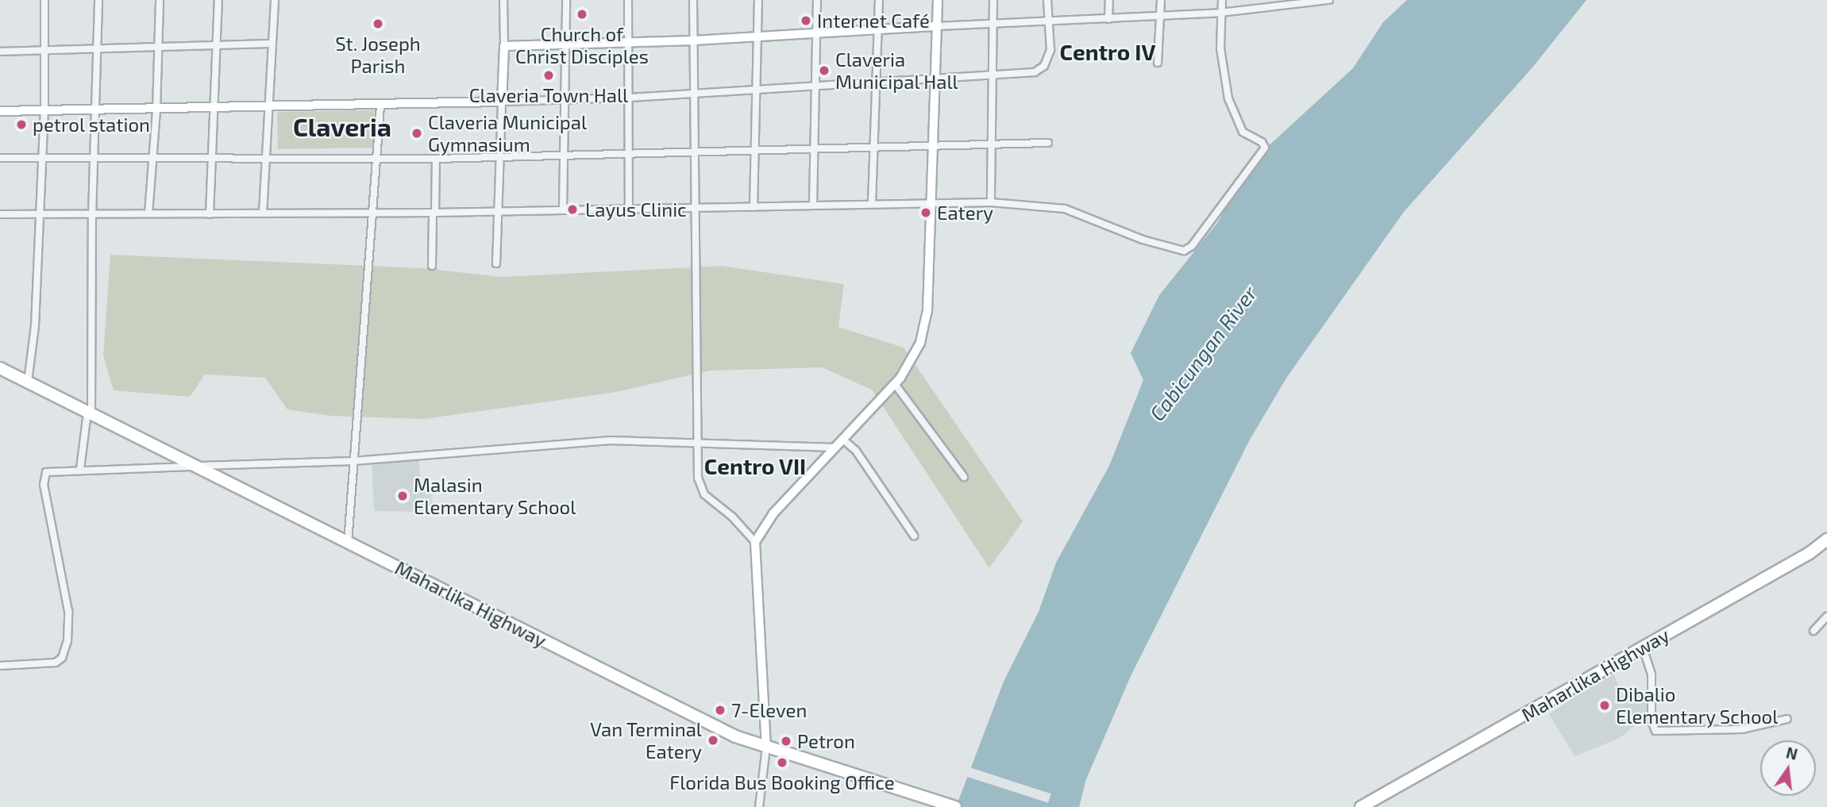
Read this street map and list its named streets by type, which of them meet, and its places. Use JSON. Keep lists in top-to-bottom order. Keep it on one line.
{"streets":{"highway":["Maharlika Highway"]},"districts":["Centro IV","Claveria","Centro VII"],"water":["Cabicungan River"],"places":["Church of Christ Disciples","Internet Café","St. Joseph Parish","Claveria Municipal Hall","Claveria Town Hall","petrol station","Claveria Municipal Gymnasium","Layus Clinic","Eatery","Malasin Elementary School","Dibalio Elementary School","7-Eleven","Van Terminal Eatery","Petron","Florida Bus Booking Office"],"north":"top"}
